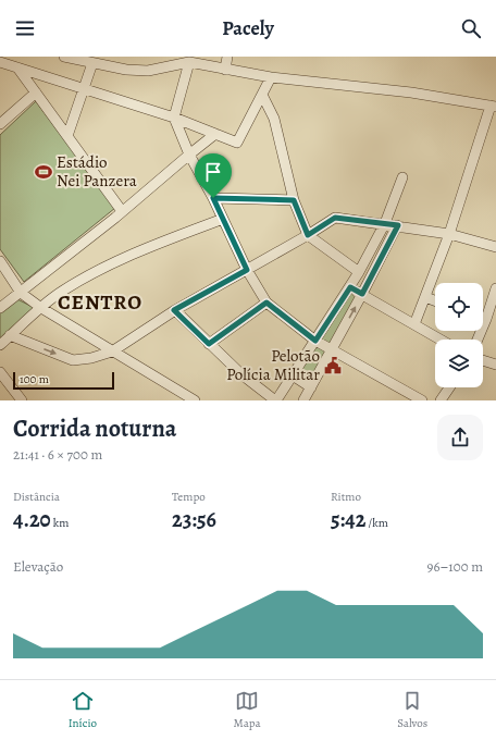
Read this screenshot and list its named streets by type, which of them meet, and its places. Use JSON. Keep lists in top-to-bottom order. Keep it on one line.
{"districts":["CENTRO"],"places":{"sports":["Estádio Nei Panzera"],"public building":["Pelotão Polícia Militar"]},"scale_bar":"100 m","page":{"header":"Pacely","scale":"100 m","heading":["Corrida noturna","21:41 · 6 × 700 m"],"stats":[["Distância","4.20 km"],["Tempo","23:56"],["Ritmo","5:42 /km"]],"chart":["Elevação","96–100 m"],"tabs":["Início","Mapa","Salvos"]}}
